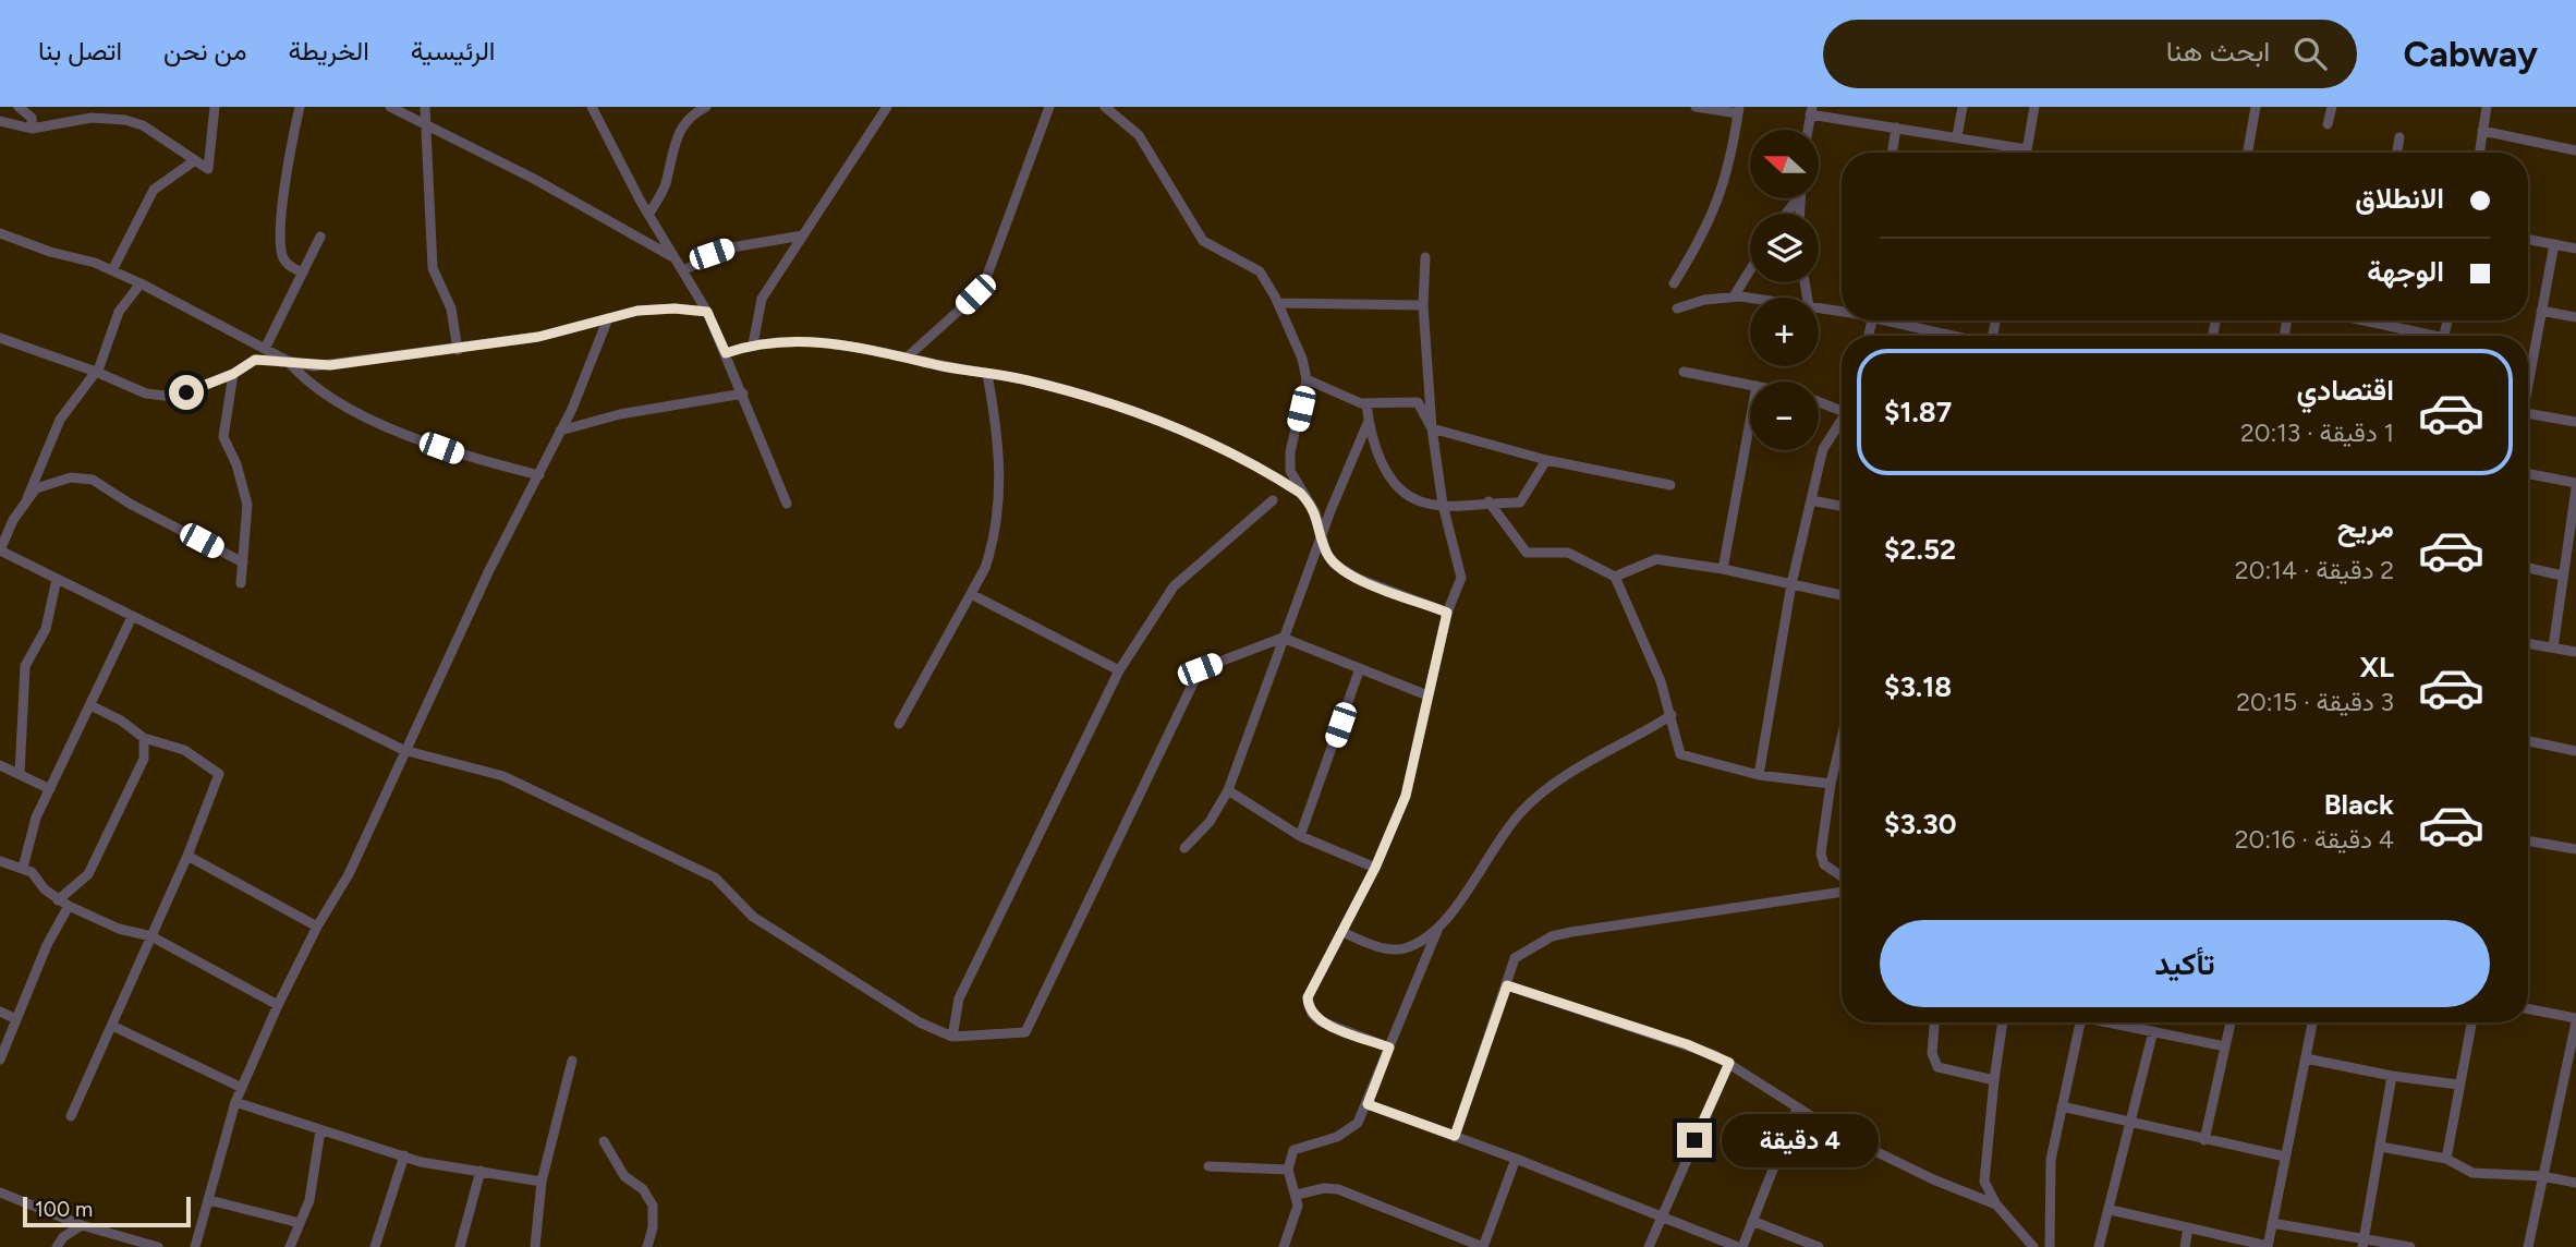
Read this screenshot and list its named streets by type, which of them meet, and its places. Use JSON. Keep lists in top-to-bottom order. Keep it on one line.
{"scale_bar":"100 m","north":"left","page":{"header":"Cabway","search":"ابحث هنا","nav":["الرئيسية","الخريطة","من نحن","اتصل بنا"],"map_buttons":["+","−"],"banner":["الانطلاق","الوجهة"],"list":[{"name":"اقتصادي","note":"1 دقيقة · 20:13","value":"$1.87"},{"name":"مريح","note":"2 دقيقة · 20:14","value":"$2.52"},{"name":"XL","note":"3 دقيقة · 20:15","value":"$3.18"},{"name":"Black","note":"4 دقيقة · 20:16","value":"$3.30"}],"buttons":"تأكيد","bubble":"4 دقيقة","scale":"100 m"}}
